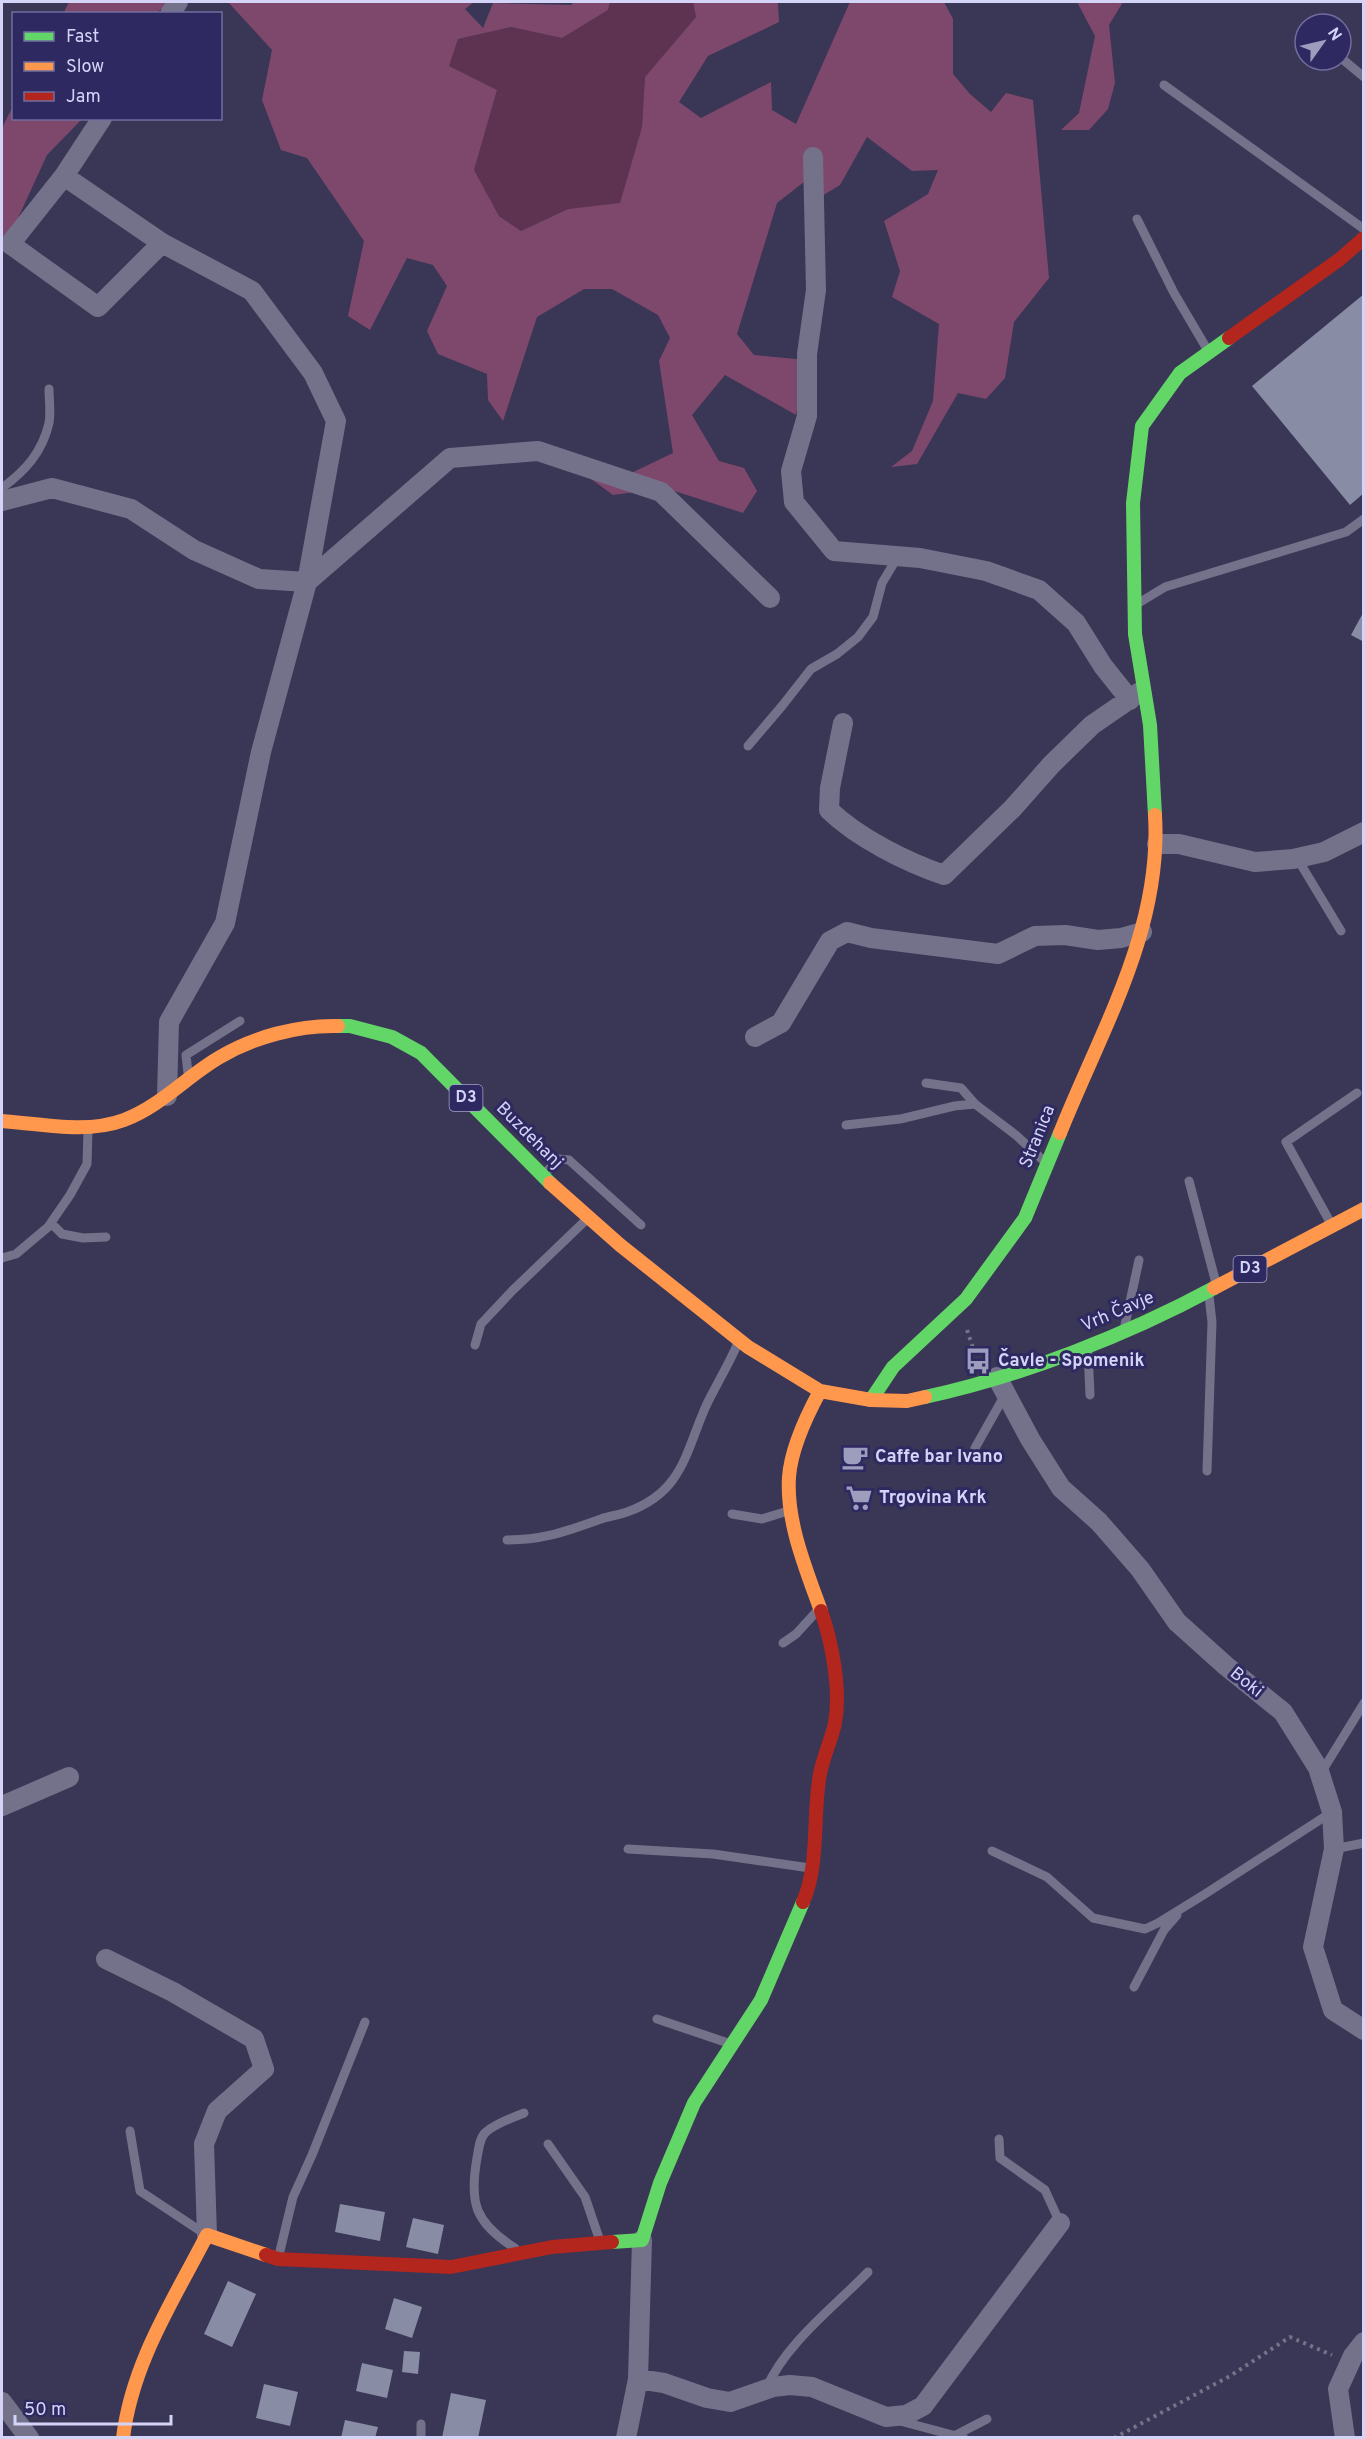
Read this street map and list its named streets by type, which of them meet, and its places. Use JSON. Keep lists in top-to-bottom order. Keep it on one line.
{"streets":{"street":["D3","Buzdehanj","Stranica","Vrh Čavje","Boki"]},"crossings":[["Buzdehanj","Stranica"],["Buzdehanj","Vrh Čavje"],["Stranica","Vrh Čavje"],["Vrh Čavje","Boki"]],"places":{"bus stop":["Čavle - Spomenik"],"cafe":["Caffe bar Ivano"],"supermarket":["Trgovina Krk"]},"legend":["Fast","Slow","Jam"],"scale_bar":"50 m","north":"top right"}
